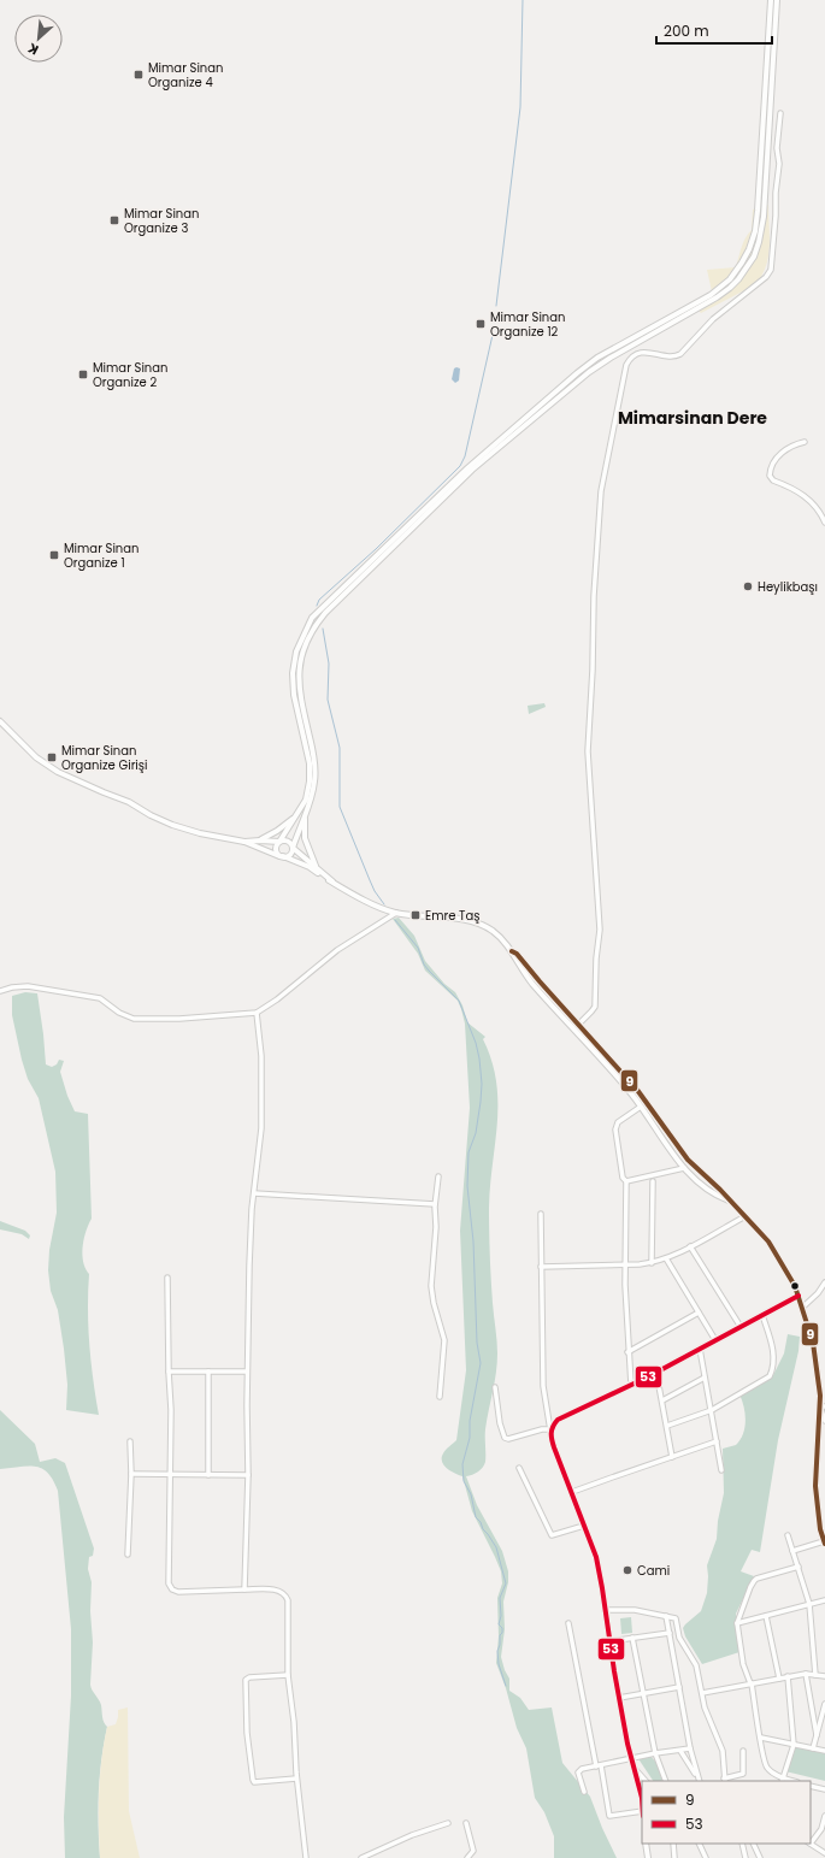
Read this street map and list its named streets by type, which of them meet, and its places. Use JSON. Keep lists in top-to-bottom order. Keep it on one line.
{"districts":["Mimarsinan Dere"],"places":{"transit":["Mimar Sinan Organize 4","Mimar Sinan Organize 3","Mimar Sinan Organize 12","Mimar Sinan Organize 2","Mimar Sinan Organize 1","Mimar Sinan Organize Girişi","Emre Taş"],"other":["Heylikbaşı","Cami"]},"lines":["transit line 9","transit line 53"],"legend":["9","53"],"scale_bar":"200 m","north":"bottom left"}
